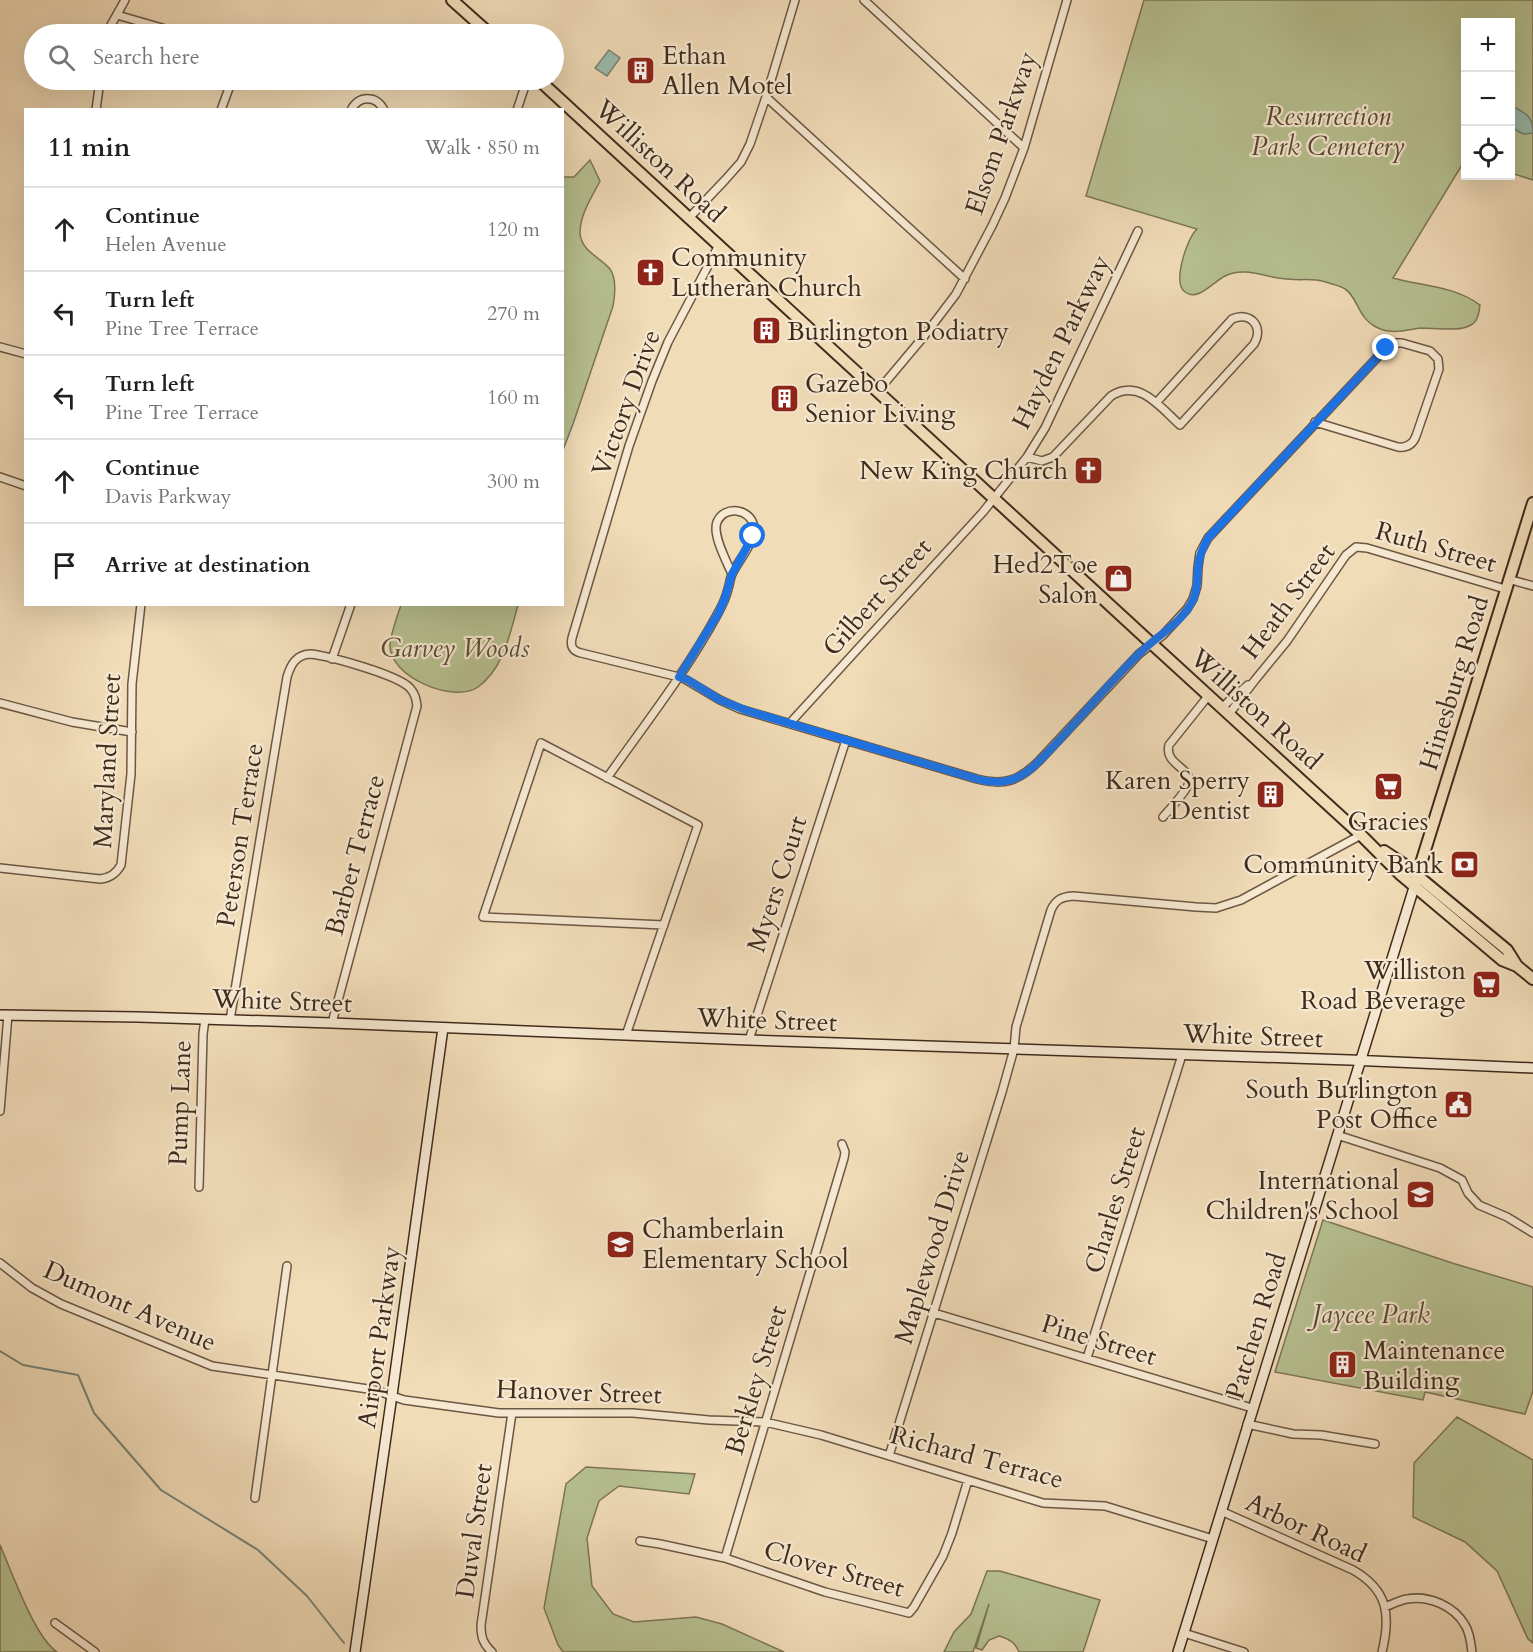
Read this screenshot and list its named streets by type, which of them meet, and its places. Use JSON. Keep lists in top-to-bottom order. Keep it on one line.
{"streets":{"main road":["Williston Road","Hinesburg Road"],"street":["Elsom Parkway","Hayden Parkway","Victory Drive","Ruth Street","Gilbert Street","Heath Street","Maryland Street","Peterson Terrace","Barber Terrace","Myers Court","White Street","Pump Lane","Charles Street","Maplewood Drive","Dumont Avenue","Patchen Road","Airport Parkway","Pine Street","Berkley Street","Hanover Street","Richard Terrace","Arbor Road","Duval Street","Clover Street"]},"crossings":[["Elsom Parkway","Williston Road"],["Williston Road","Hayden Parkway"],["Williston Road","Victory Drive"],["Williston Road","Gilbert Street"],["Williston Road","Heath Street"],["Williston Road","Hinesburg Road"],["Williston Road","Maplewood Drive"],["Williston Road","Patchen Road"],["Hayden Parkway","Gilbert Street"],["Victory Drive","Gilbert Street"],["Victory Drive","Myers Court"],["Ruth Street","Heath Street"],["Ruth Street","Hinesburg Road"],["Hinesburg Road","Patchen Road"],["Peterson Terrace","Barber Terrace"],["Peterson Terrace","White Street"],["Barber Terrace","White Street"],["Myers Court","White Street"],["White Street","Pump Lane"],["White Street","Charles Street"],["White Street","Maplewood Drive"],["White Street","Patchen Road"],["White Street","Airport Parkway"],["Charles Street","Pine Street"],["Maplewood Drive","Pine Street"],["Maplewood Drive","Richard Terrace"],["Dumont Avenue","Airport Parkway"],["Dumont Avenue","Hanover Street"],["Patchen Road","Pine Street"],["Patchen Road","Richard Terrace"],["Patchen Road","Arbor Road"],["Airport Parkway","Hanover Street"],["Berkley Street","Hanover Street"],["Berkley Street","Richard Terrace"],["Berkley Street","Clover Street"],["Hanover Street","Richard Terrace"],["Hanover Street","Duval Street"],["Richard Terrace","Clover Street"]],"parks":["Resurrection Park Cemetery","Garvey Woods","Jaycee Park"],"places":{"building":["Ethan Allen Motel","Burlington Podiatry","Gazebo Senior Living","Karen Sperry Dentist","Maintenance Building"],"church":["Community Lutheran Church","New King Church"],"shop":["Hed2Toe Salon"],"supermarket":["Gracies","Williston Road Beverage"],"bank":["Community Bank"],"public building":["South Burlington Post Office"],"school or university":["International Children's School","Chamberlain Elementary School"]},"page":{"map_buttons":["+","−"],"search":"Search here","heading":["11 min","Walk · 850 m"],"list":[["Continue","Helen Avenue","120 m"],["Turn left","Pine Tree Terrace","270 m"],["Turn left","Pine Tree Terrace","160 m"],["Continue","Davis Parkway","300 m"],"Arrive at destination"]}}
